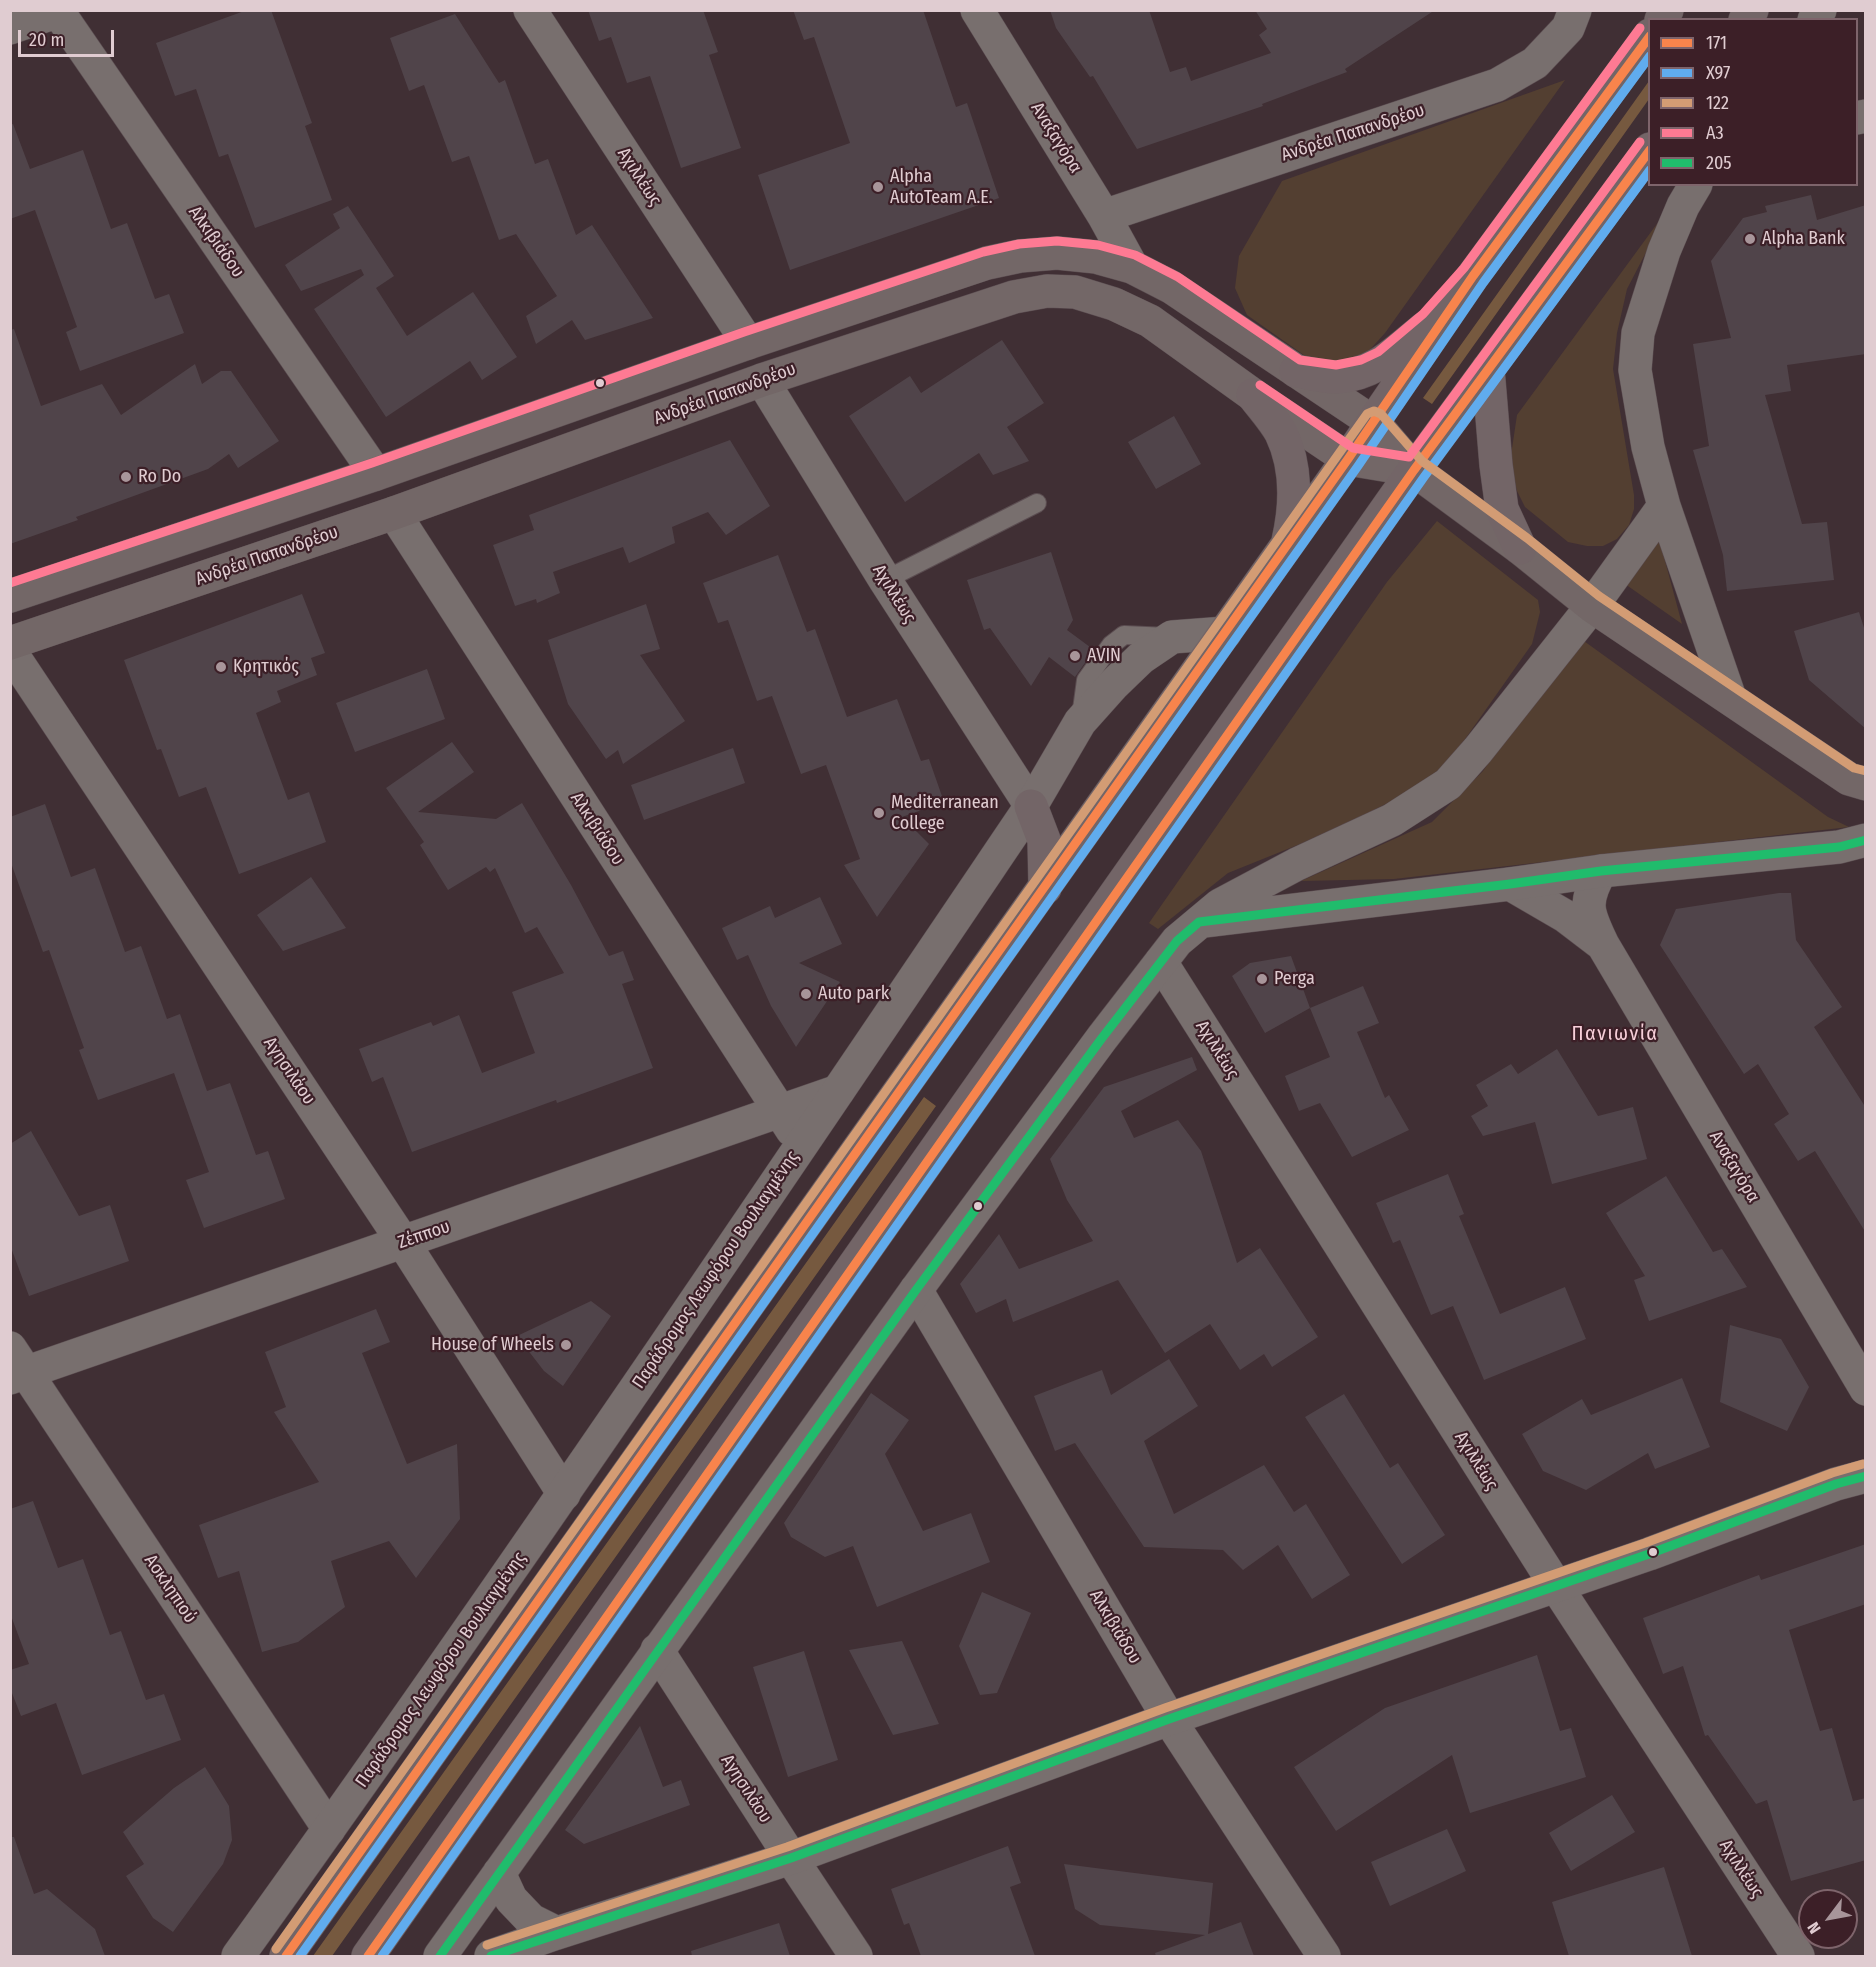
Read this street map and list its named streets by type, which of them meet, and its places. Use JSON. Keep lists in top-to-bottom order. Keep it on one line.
{"streets":{"main road":["Ανδρέα Παπανδρέου"],"street":["Αναξαγόρα","Αχιλλέως","Αλκιβιάδου","Αγησιλάου","Ζέππου","Παράδρομος Λεωφόρου Βουλιαγμένης","Ασκληπιού"]},"crossings":[["Ανδρέα Παπανδρέου","Αναξαγόρα"],["Ανδρέα Παπανδρέου","Αχιλλέως"],["Ανδρέα Παπανδρέου","Αλκιβιάδου"],["Αχιλλέως","Παράδρομος Λεωφόρου Βουλιαγμένης"],["Αλκιβιάδου","Ζέππου"],["Αλκιβιάδου","Παράδρομος Λεωφόρου Βουλιαγμένης"],["Αγησιλάου","Ζέππου"],["Αγησιλάου","Παράδρομος Λεωφόρου Βουλιαγμένης"],["Ζέππου","Παράδρομος Λεωφόρου Βουλιαγμένης"],["Ζέππου","Ασκληπιού"],["Παράδρομος Λεωφόρου Βουλιαγμένης","Ασκληπιού"]],"districts":["Πανιωνία"],"places":["Alpha AutoTeam Α.Ε.","Alpha Bank","Ro Do","AVIN","Κρητικός","Mediterranean College","Perga","Auto park","House of Wheels"],"lines":["transit line Α3","transit line 171","transit line X97","transit line 122","transit line 205"],"legend":["171","X97","122","Α3","205"],"scale_bar":"20 m","north":"bottom left"}
